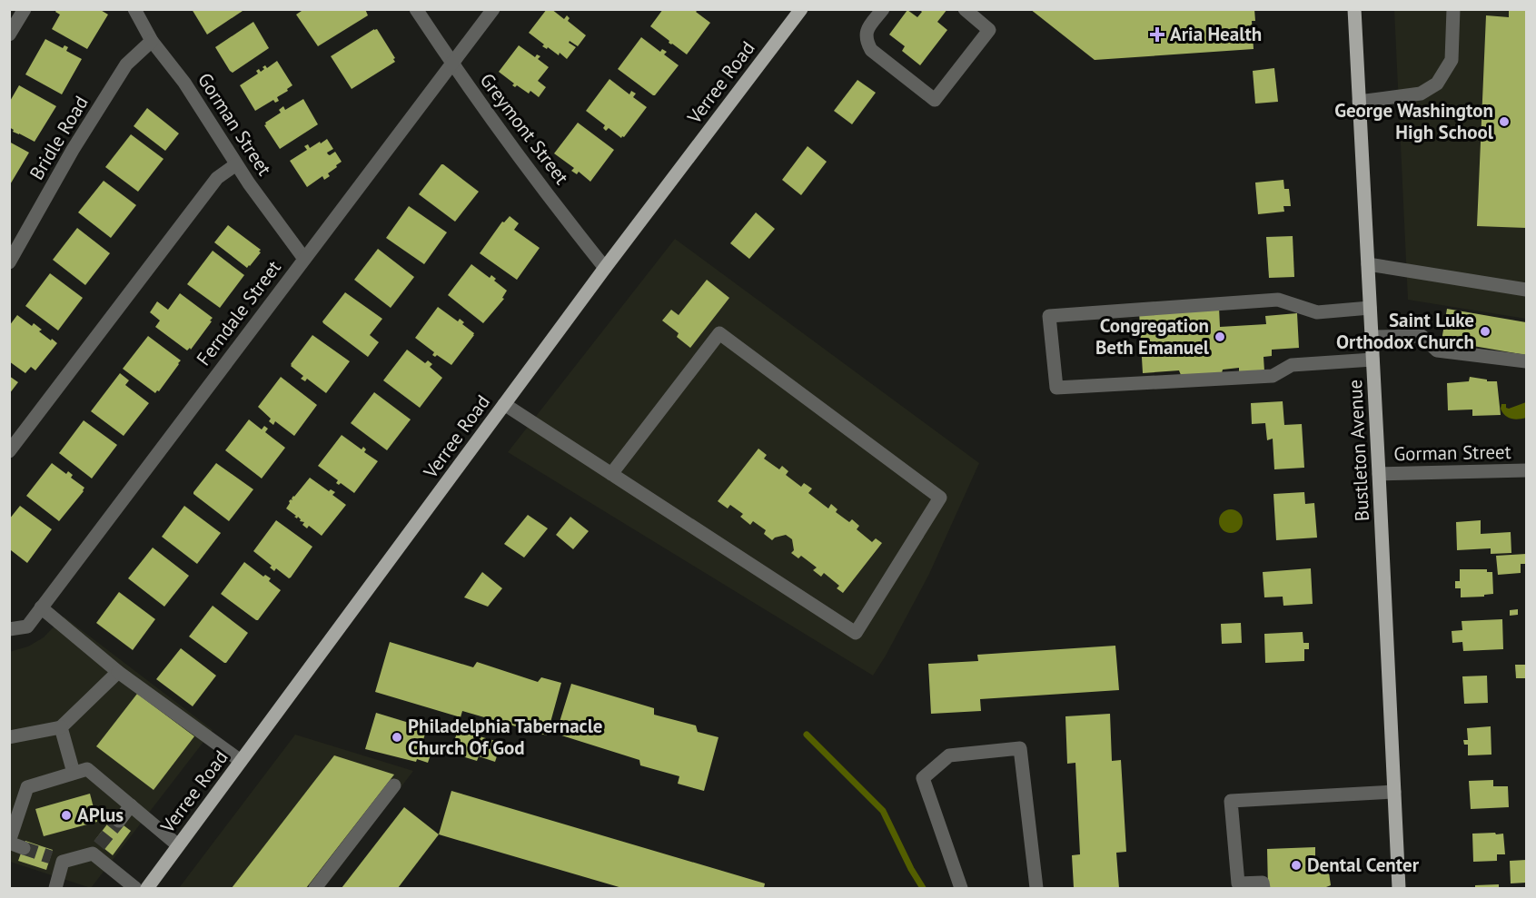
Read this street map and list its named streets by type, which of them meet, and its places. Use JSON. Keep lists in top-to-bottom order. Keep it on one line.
{"streets":{"main road":["Verree Road","Bustleton Avenue"],"street":["Gorman Street","Greymont Street","Bridle Road","Ferndale Street"]},"crossings":[["Verree Road","Greymont Street"],["Gorman Street","Bridle Road"],["Gorman Street","Ferndale Street"],["Gorman Street","Bustleton Avenue"],["Greymont Street","Ferndale Street"]],"places":{"health":["Aria Health"],"other":["George Washington High School","Saint Luke Orthodox Church","Congregation Beth Emanuel","Philadelphia Tabernacle Church Of God","APlus","Dental Center"]}}
